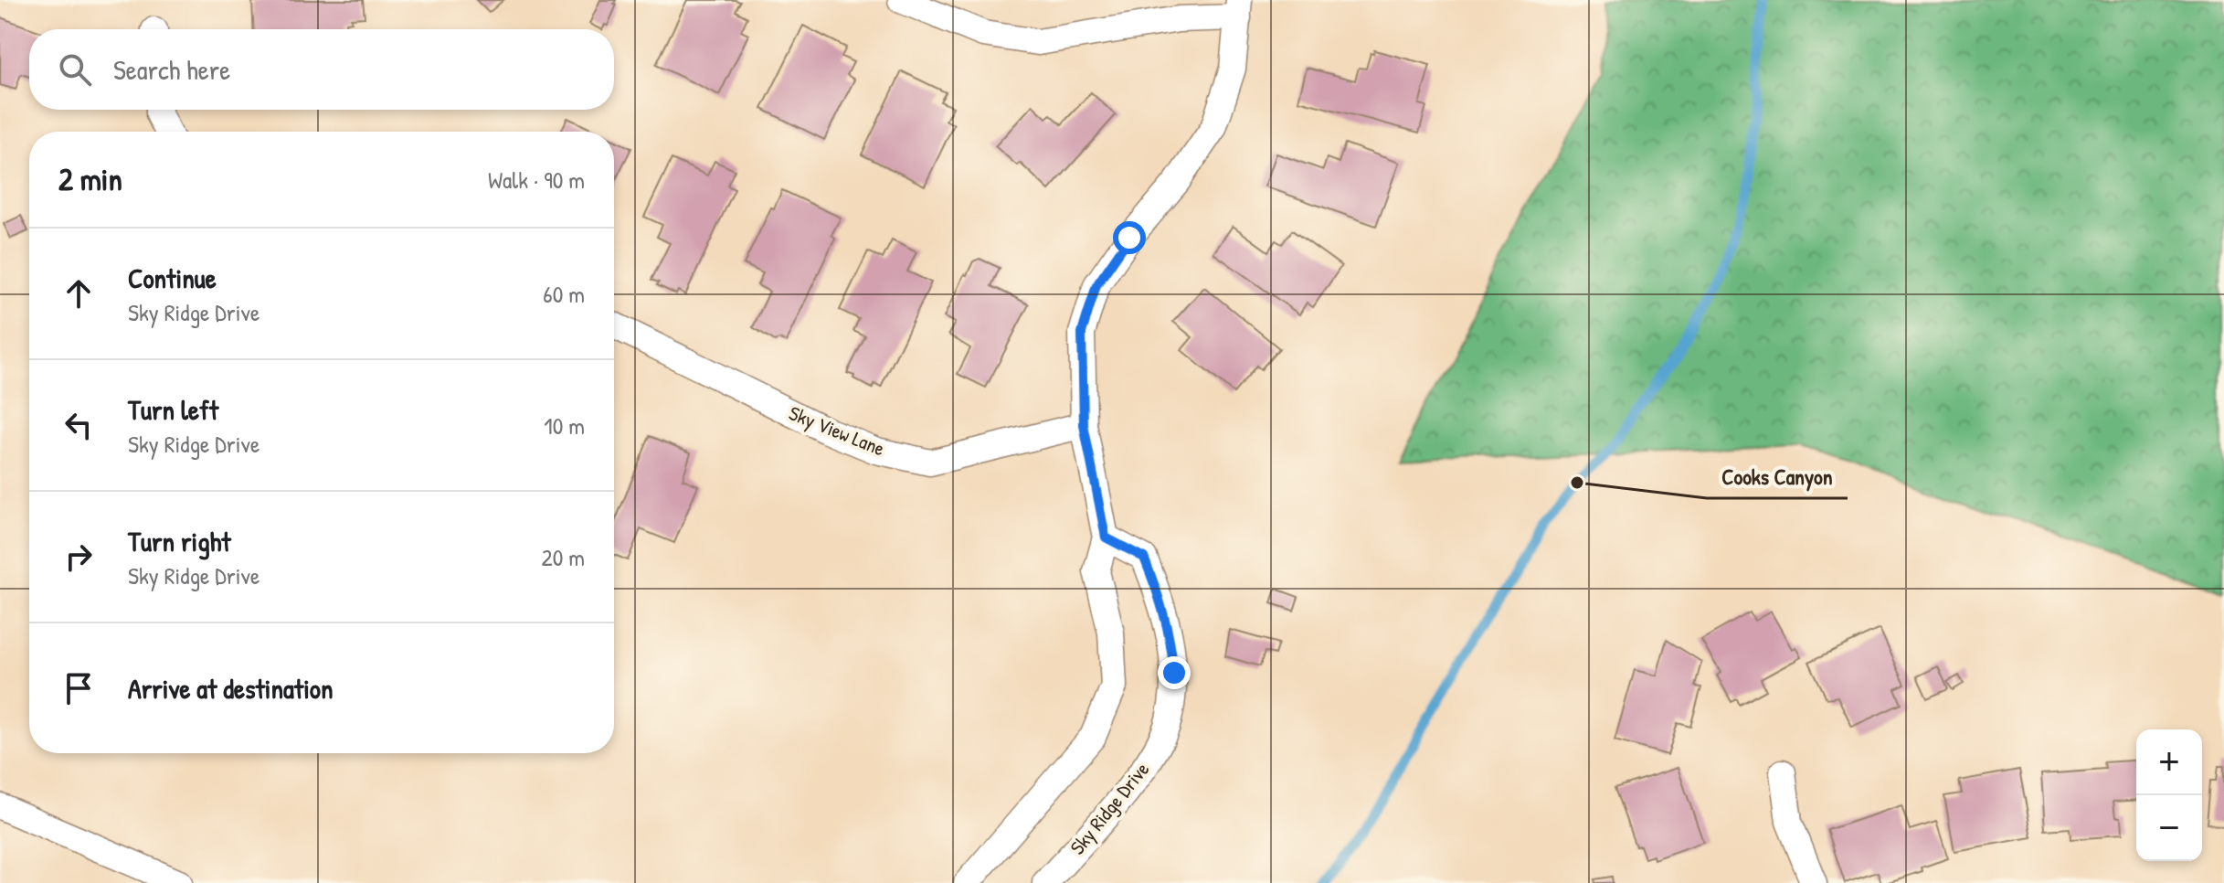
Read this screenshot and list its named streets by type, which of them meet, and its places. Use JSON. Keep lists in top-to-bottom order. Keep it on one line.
{"streets":{"street":["Sky View Lane","Sky Ridge Drive"]},"places":["Cooks Canyon"],"page":{"search":"Search here","heading":["2 min","Walk · 90 m"],"list":[["Continue","Sky Ridge Drive","60 m"],["Turn left","Sky Ridge Drive","10 m"],["Turn right","Sky Ridge Drive","20 m"],"Arrive at destination"],"map_buttons":["+","−"]}}
